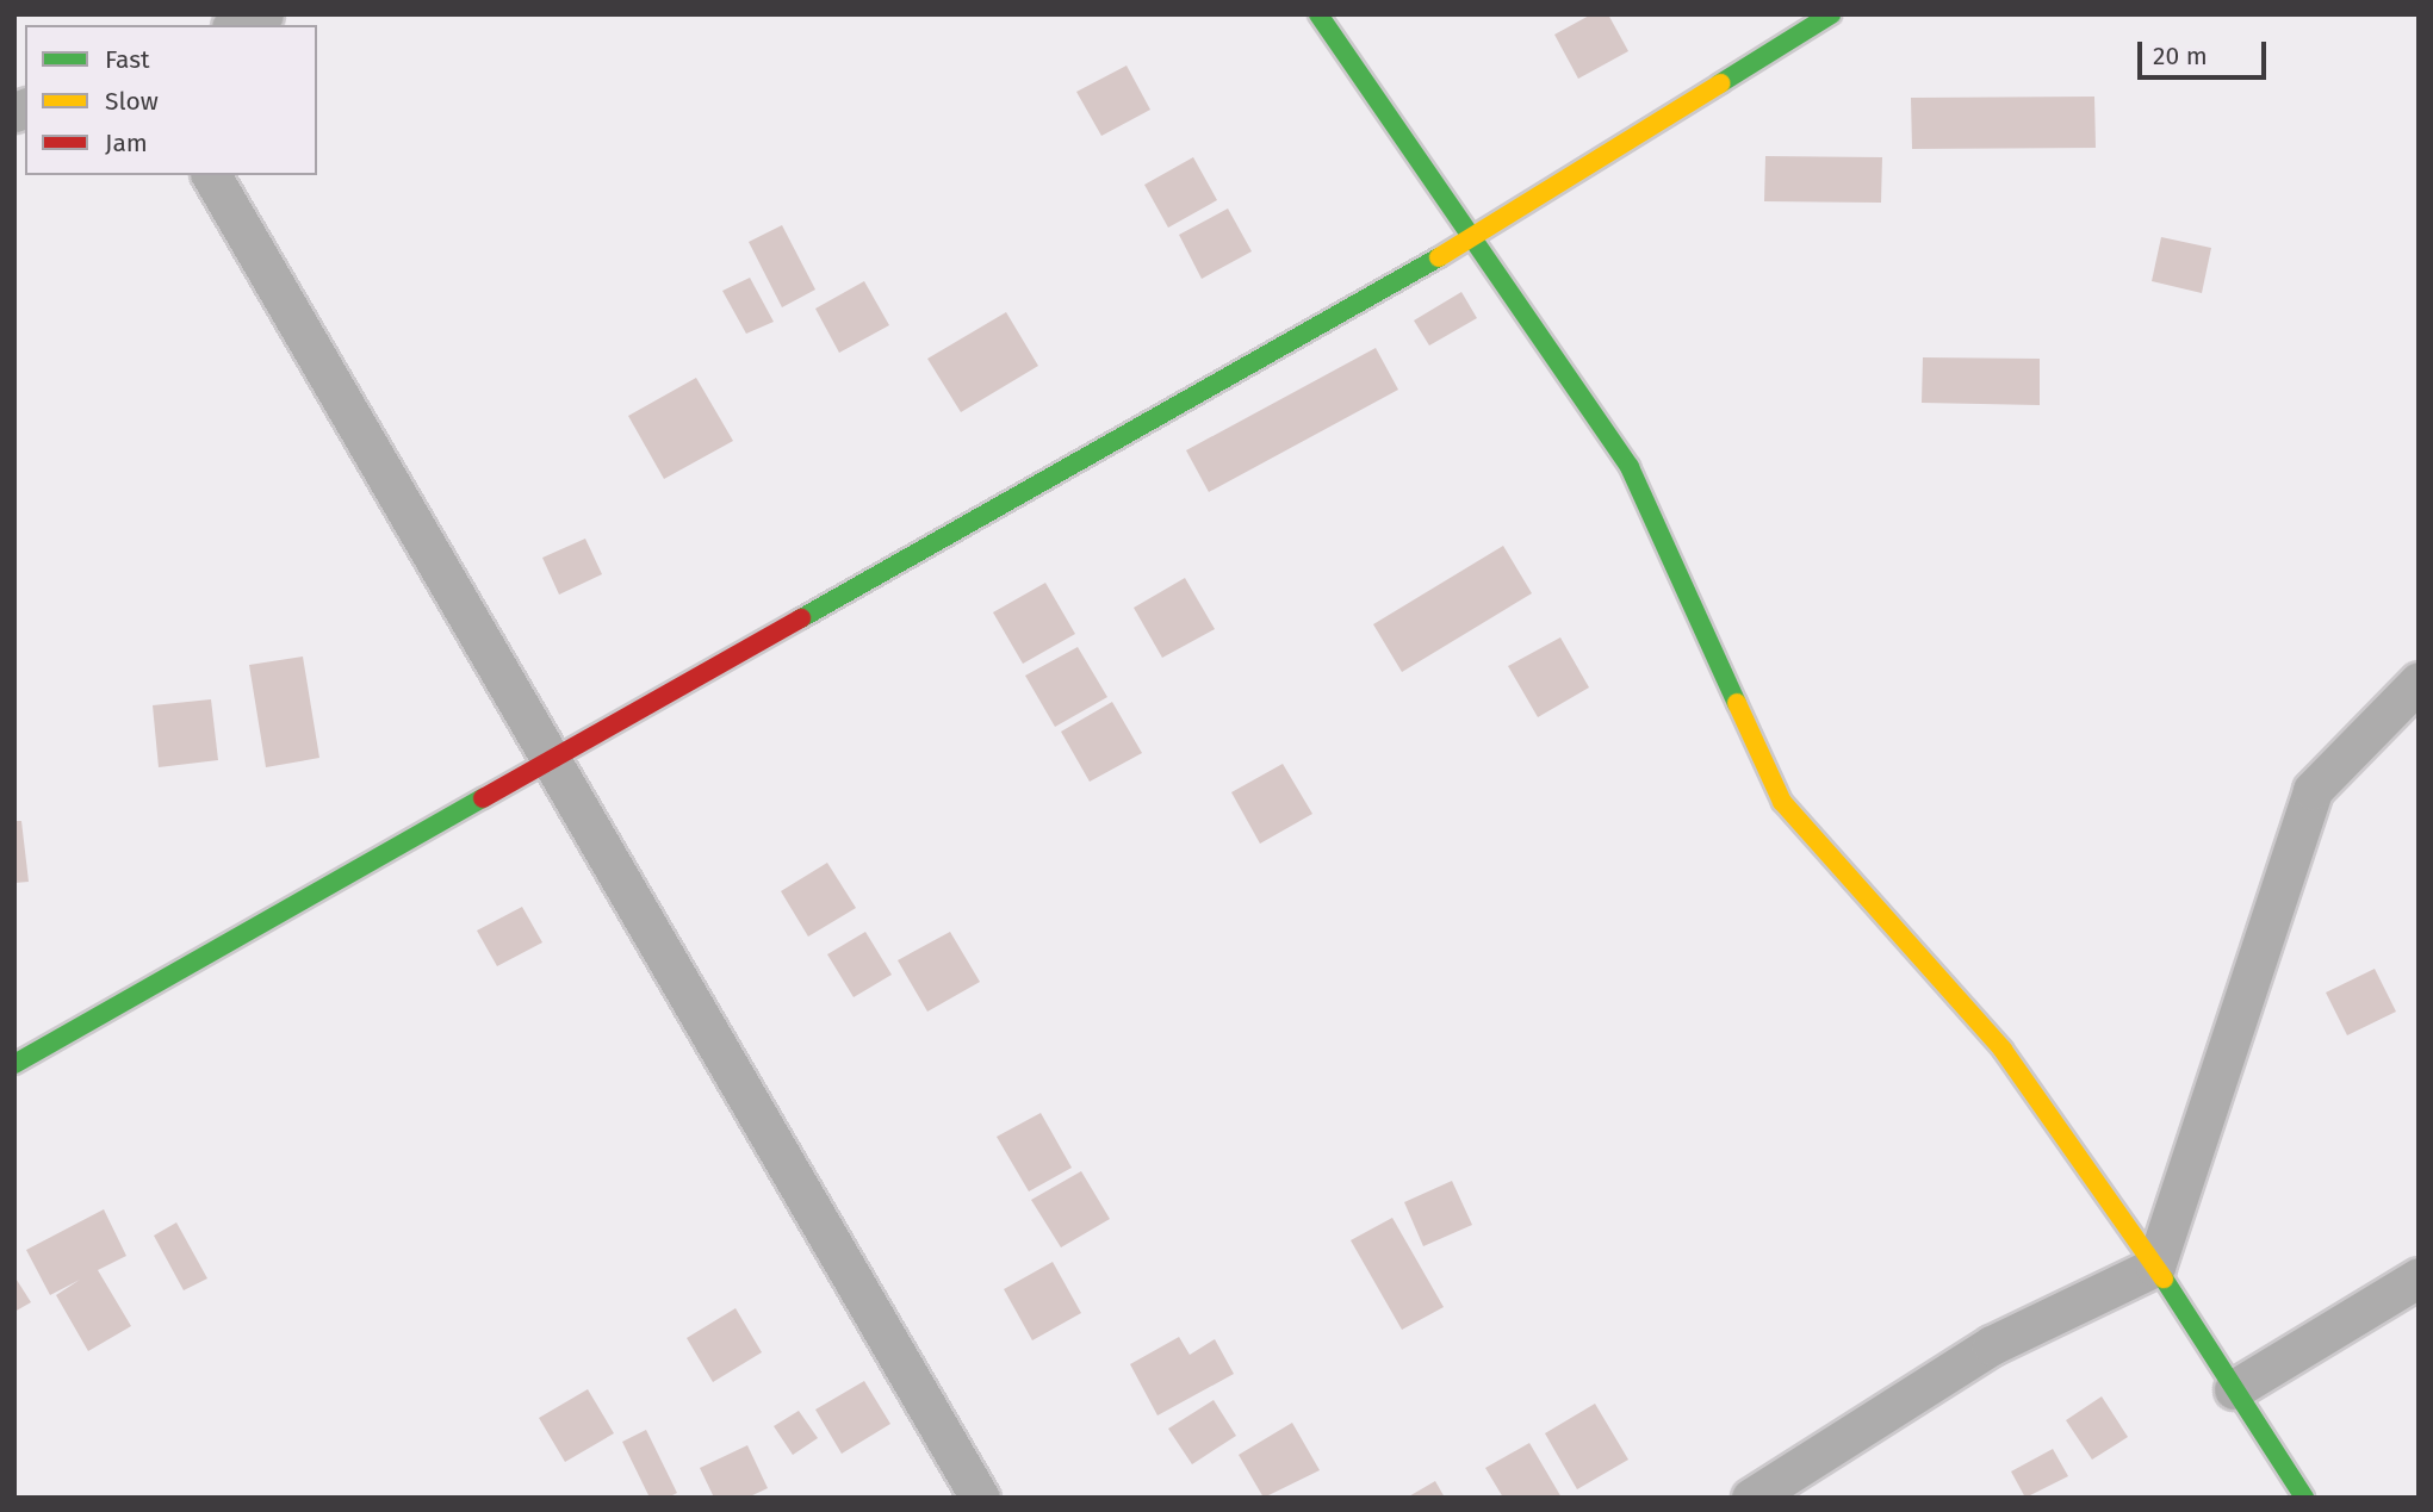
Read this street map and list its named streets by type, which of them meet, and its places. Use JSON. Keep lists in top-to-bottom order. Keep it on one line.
{"legend":["Fast","Slow","Jam"],"scale_bar":"20 m"}
